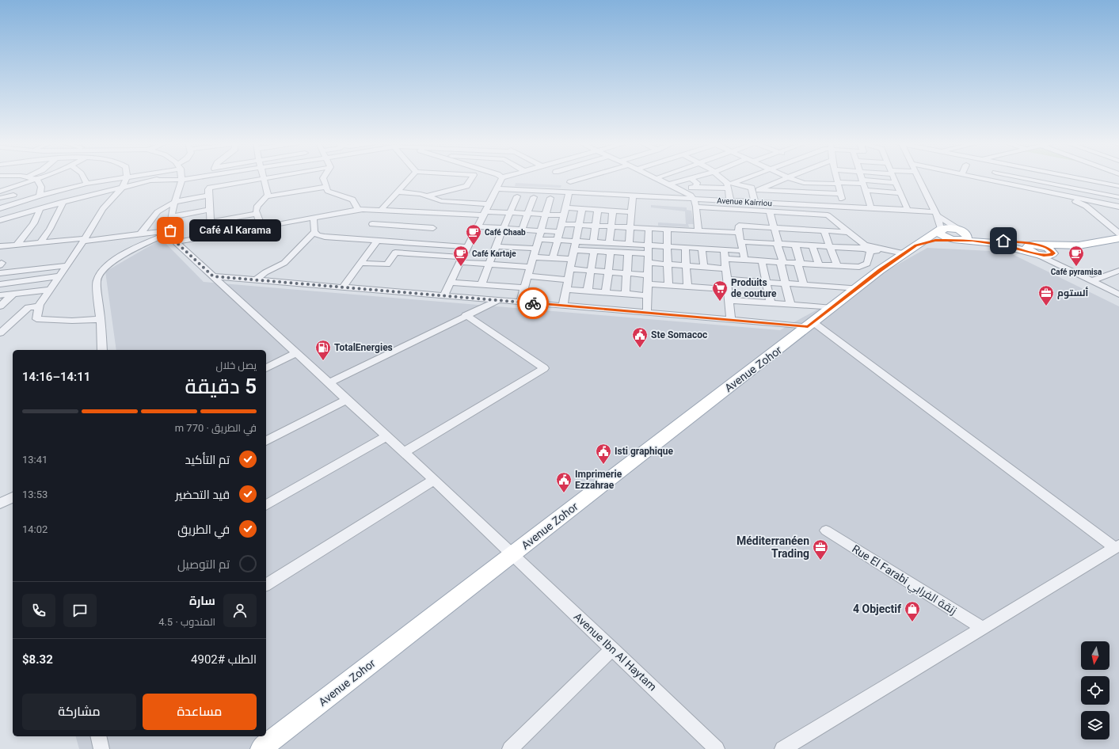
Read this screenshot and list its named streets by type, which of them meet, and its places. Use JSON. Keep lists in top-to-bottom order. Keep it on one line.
{"streets":{"main road":["Avenue Zohor"],"street":["Avenue Kairriou","Rue El Farabi زنقة الفرابي","Avenue Ibn Al Haytam"]},"crossings":[["Avenue Zohor","Avenue Ibn Al Haytam"]],"places":{"other":["Café Al Karama"],"cafe":["Café Chaab","Café Kartaje","Café pyramisa"],"supermarket":["Produits de couture"],"office":["ألستوم","Méditerranéen Trading"],"public building":["Ste Somacoc","Isti graphique","Imprimerie Ezzahrae"],"fuel station":["TotalEnergies"],"shop":["4 Objectif"]},"north":"bottom","page":{"bubble":"Café Al Karama","heading":["5 دقيقة","يصل خلال","14:11–14:16"],"panel":["سارة","المندوب · 4.5","الطلب #4902","$8.32"],"bar":"في الطريق · 770 m","list":[["تم التأكيد","13:41"],["قيد التحضير","13:53"],["في الطريق","14:02"],"تم التوصيل"],"buttons":["مساعدة","مشاركة"]}}
